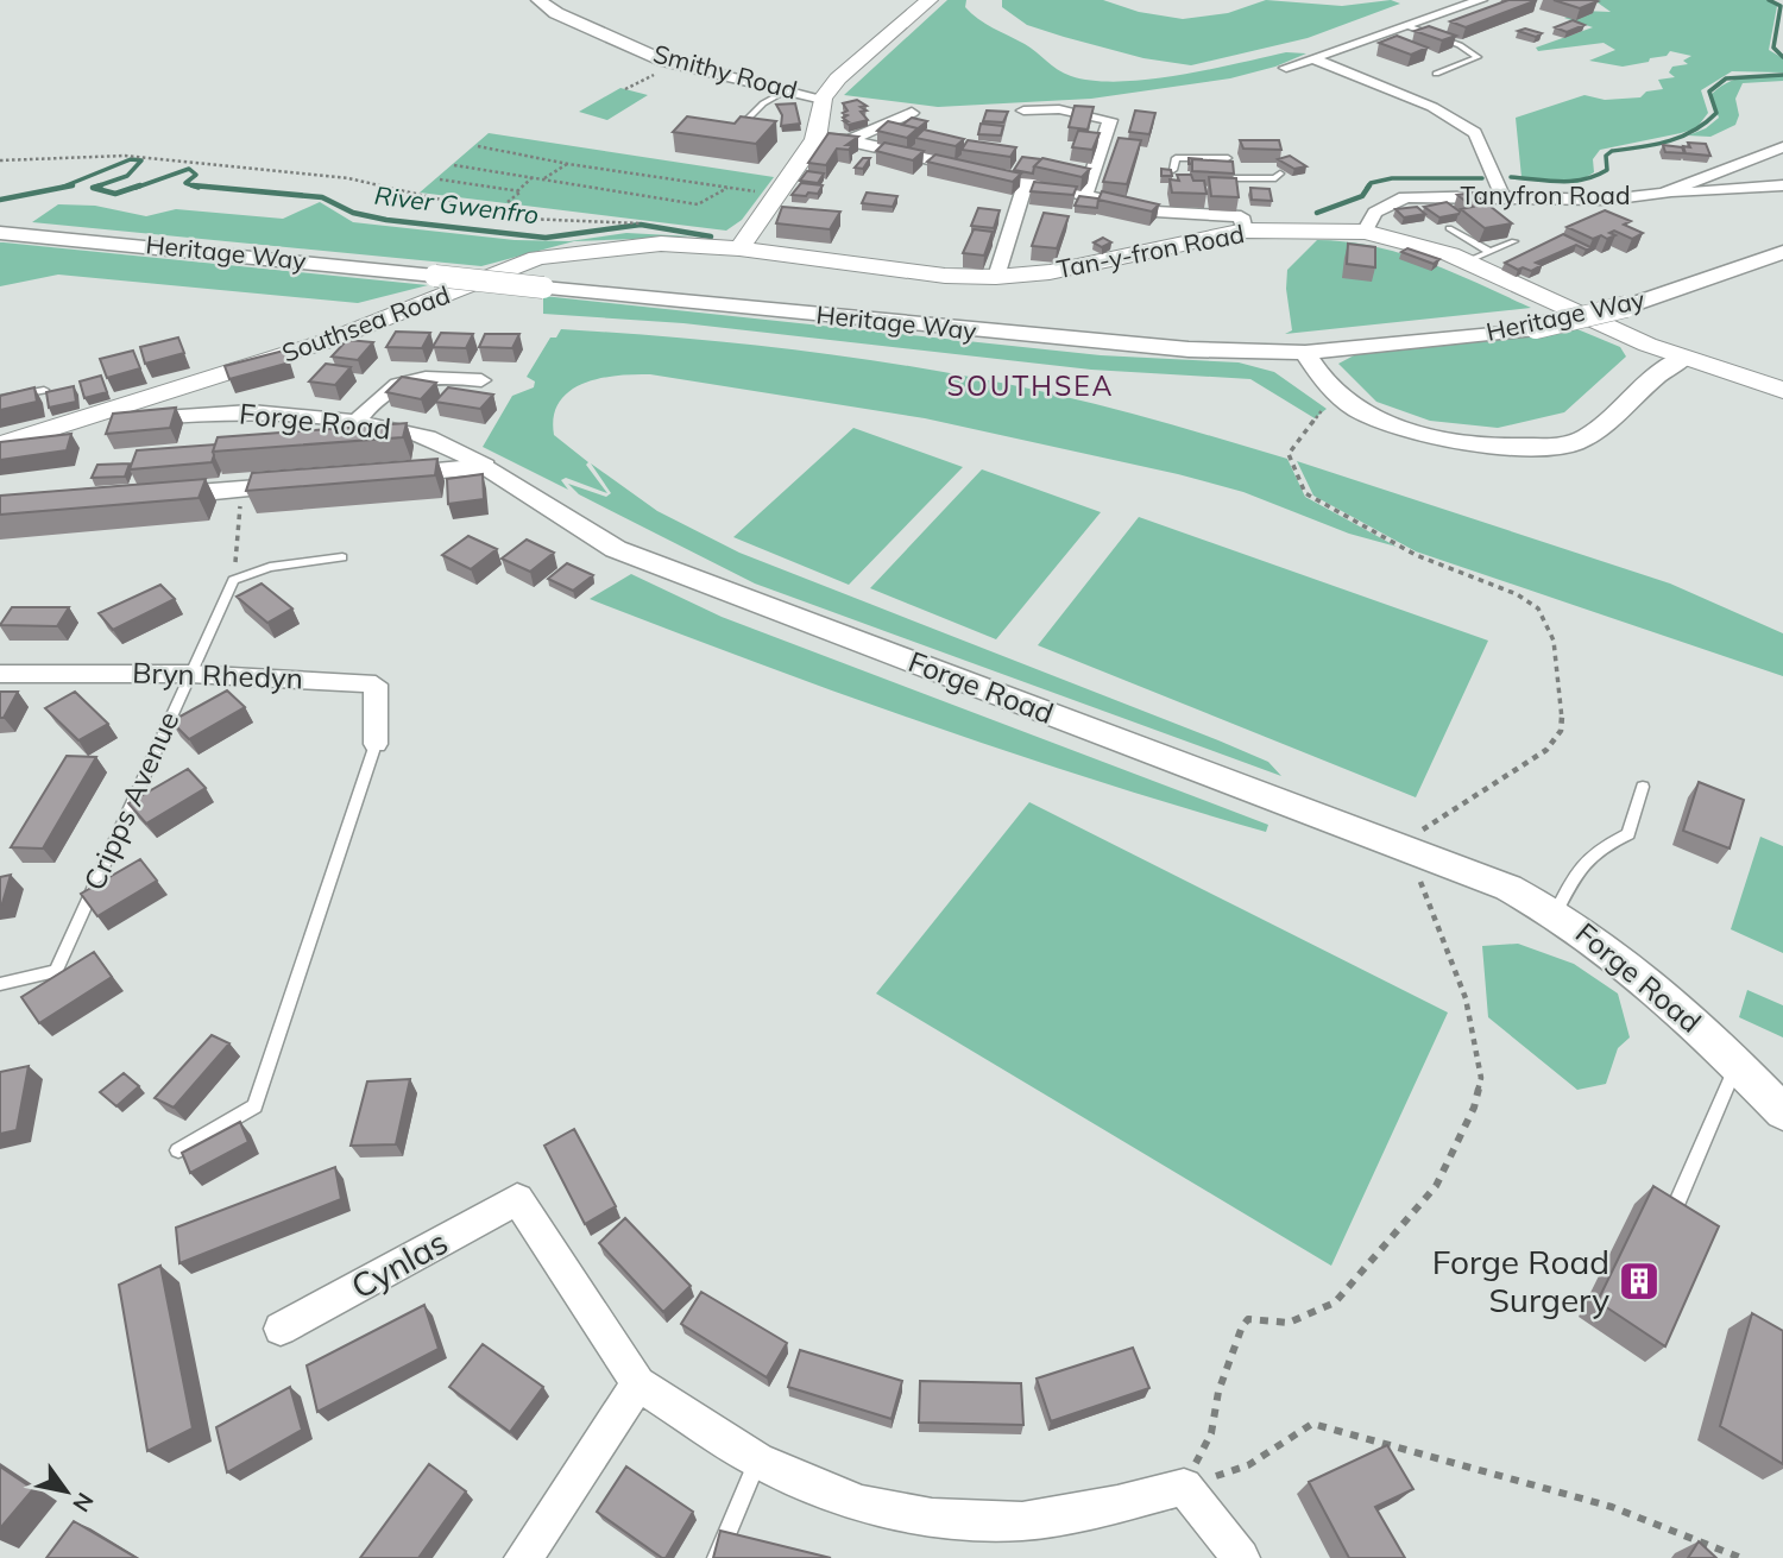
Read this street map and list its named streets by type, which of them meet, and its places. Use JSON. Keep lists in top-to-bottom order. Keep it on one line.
{"streets":{"main road":["Tan-y-fron Road","Southsea Road"],"street":["Smithy Road","Tanyfron Road","Heritage Way","Forge Road","Bryn Rhedyn","Cynlas"],"lane":["Cripps Avenue"]},"crossings":[["Tanyfron Road","Tan-y-fron Road"],["Tan-y-fron Road","Southsea Road"],["Southsea Road","Forge Road"],["Bryn Rhedyn","Cripps Avenue"]],"districts":["SOUTHSEA"],"water":["River Gwenfro"],"places":{"building":["Forge Road Surgery"]},"north":"bottom right"}
